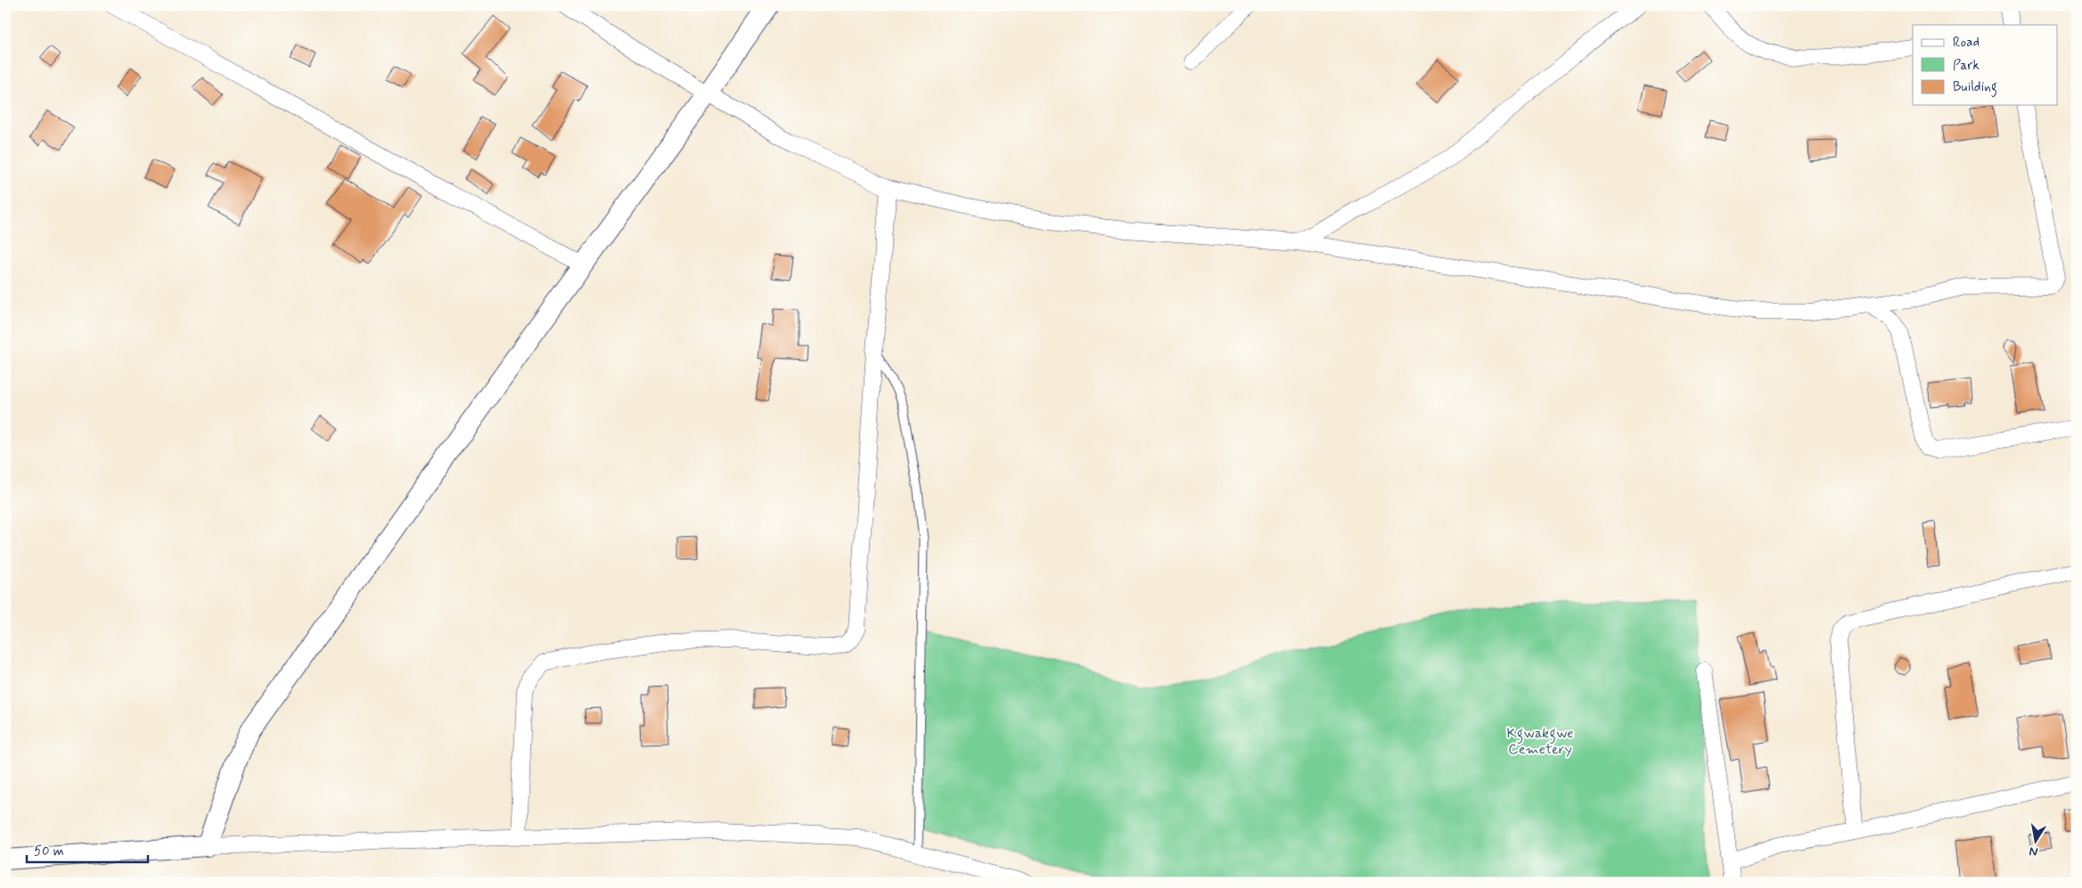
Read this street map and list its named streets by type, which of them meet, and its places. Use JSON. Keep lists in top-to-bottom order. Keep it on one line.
{"parks":["Kgwakgwe Cemetery"],"legend":["Road","Park","Building"],"scale_bar":"50 m","north":"bottom"}
